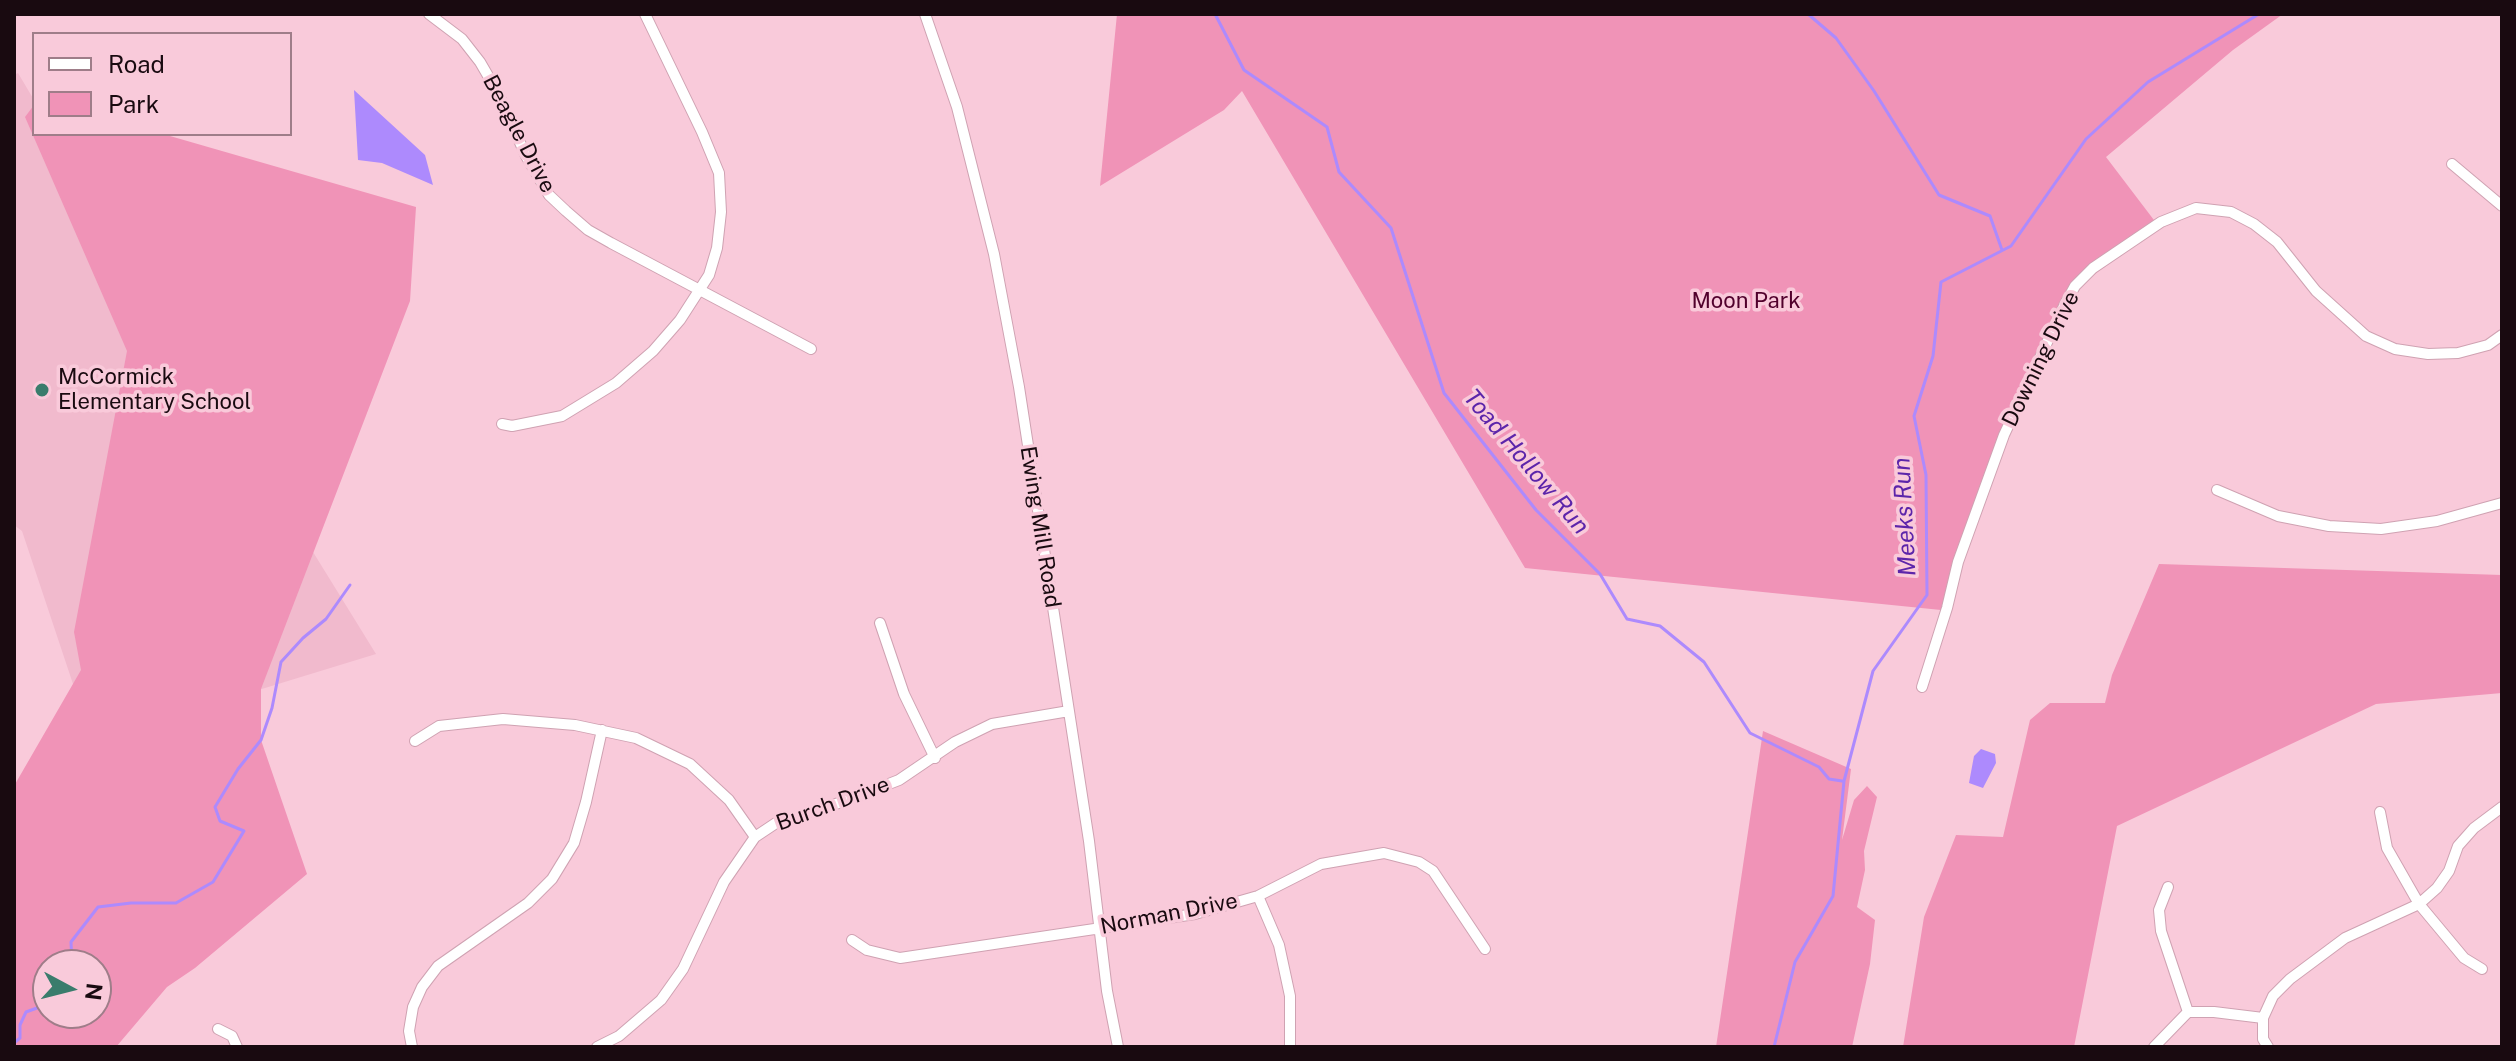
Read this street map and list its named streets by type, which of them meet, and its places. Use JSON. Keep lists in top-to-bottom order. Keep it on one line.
{"streets":{"street":["Beagle Drive","Downing Drive","Ewing Mill Road","Burch Drive","Norman Drive"]},"crossings":[["Ewing Mill Road","Burch Drive"],["Ewing Mill Road","Norman Drive"]],"water":["Toad Hollow Run","Meeks Run"],"parks":["Moon Park"],"places":["McCormick Elementary School"],"legend":["Road","Park"],"north":"right"}
